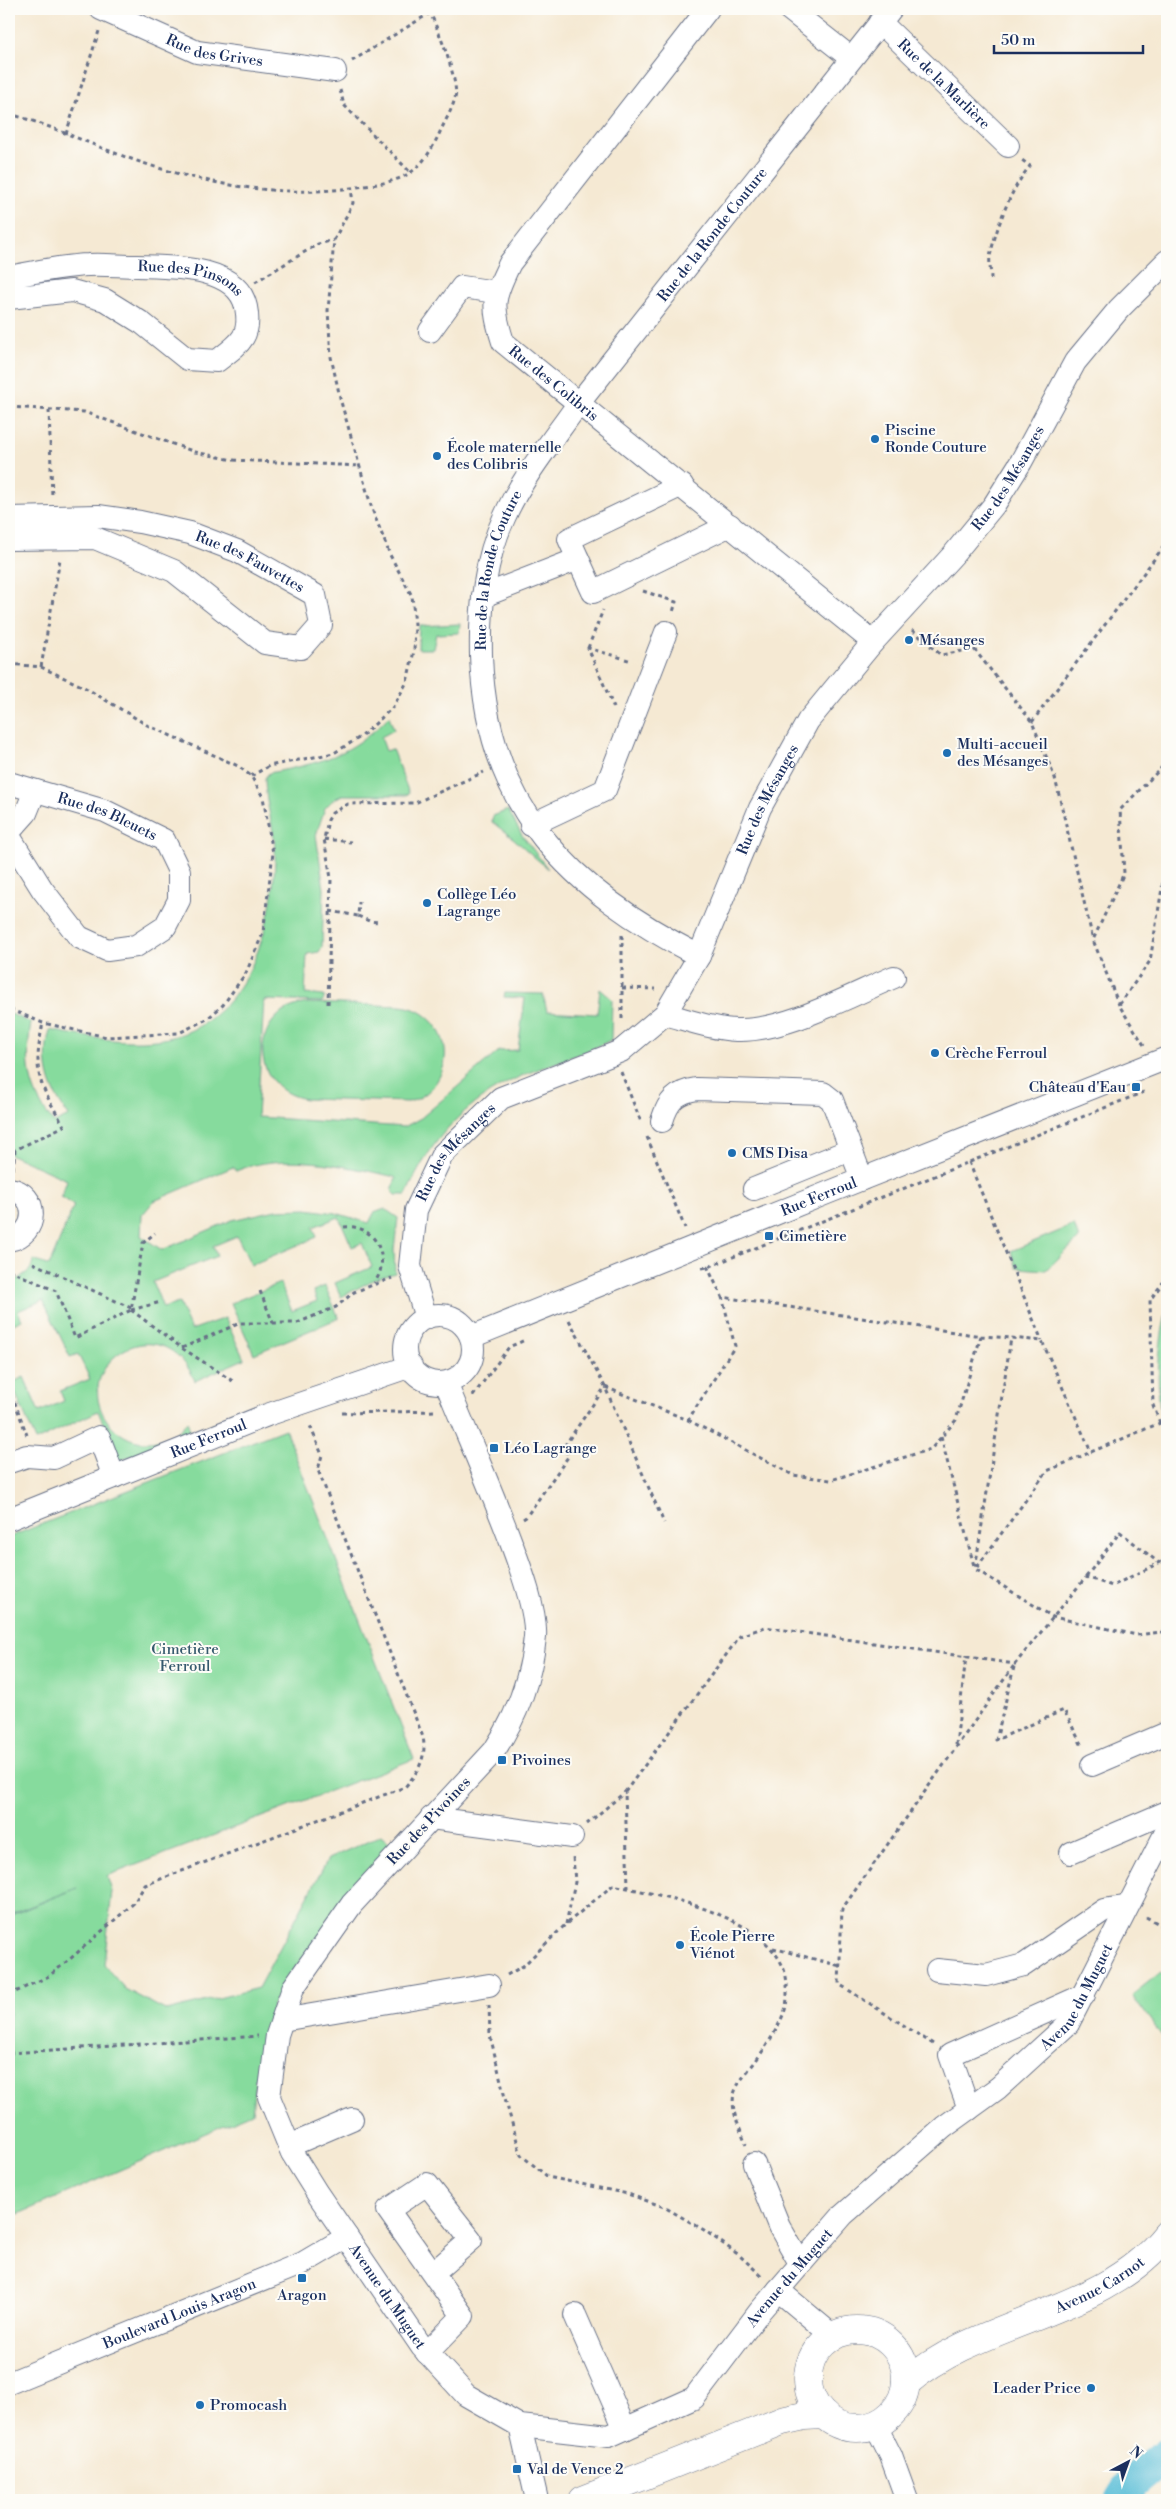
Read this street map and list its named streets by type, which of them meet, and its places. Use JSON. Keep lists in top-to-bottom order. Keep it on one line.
{"streets":{"main road":["Avenue Carnot"],"street":["Rue des Grives","Rue de la Marlière","Rue de la Ronde Couture","Rue des Pinsons","Rue des Colibris","Rue des Mésanges","Rue des Fauvettes","Rue des Bleuets","Rue Ferroul","Rue des Pivoines","Avenue du Muguet","Boulevard Louis Aragon"]},"crossings":[["Rue de la Marlière","Rue de la Ronde Couture"],["Rue de la Ronde Couture","Rue des Colibris"],["Rue de la Ronde Couture","Rue des Mésanges"],["Rue des Colibris","Rue des Mésanges"],["Rue des Mésanges","Rue Ferroul"],["Rue des Mésanges","Rue des Pivoines"],["Rue Ferroul","Rue des Pivoines"],["Rue des Pivoines","Avenue du Muguet"],["Rue des Pivoines","Boulevard Louis Aragon"],["Avenue du Muguet","Boulevard Louis Aragon"]],"parks":["Cimetière Ferroul"],"places":{"other":["Piscine Ronde Couture","École maternelle des Colibris","Mésanges","Multi-accueil des Mésanges","Collège Léo Lagrange","Crèche Ferroul","CMS Disa","École Pierre Viénot","Leader Price","Promocash"],"transit":["Château d'Eau","Cimetière","Léo Lagrange","Pivoines","Aragon","Val de Vence 2"]},"scale_bar":"50 m","north":"top right"}
